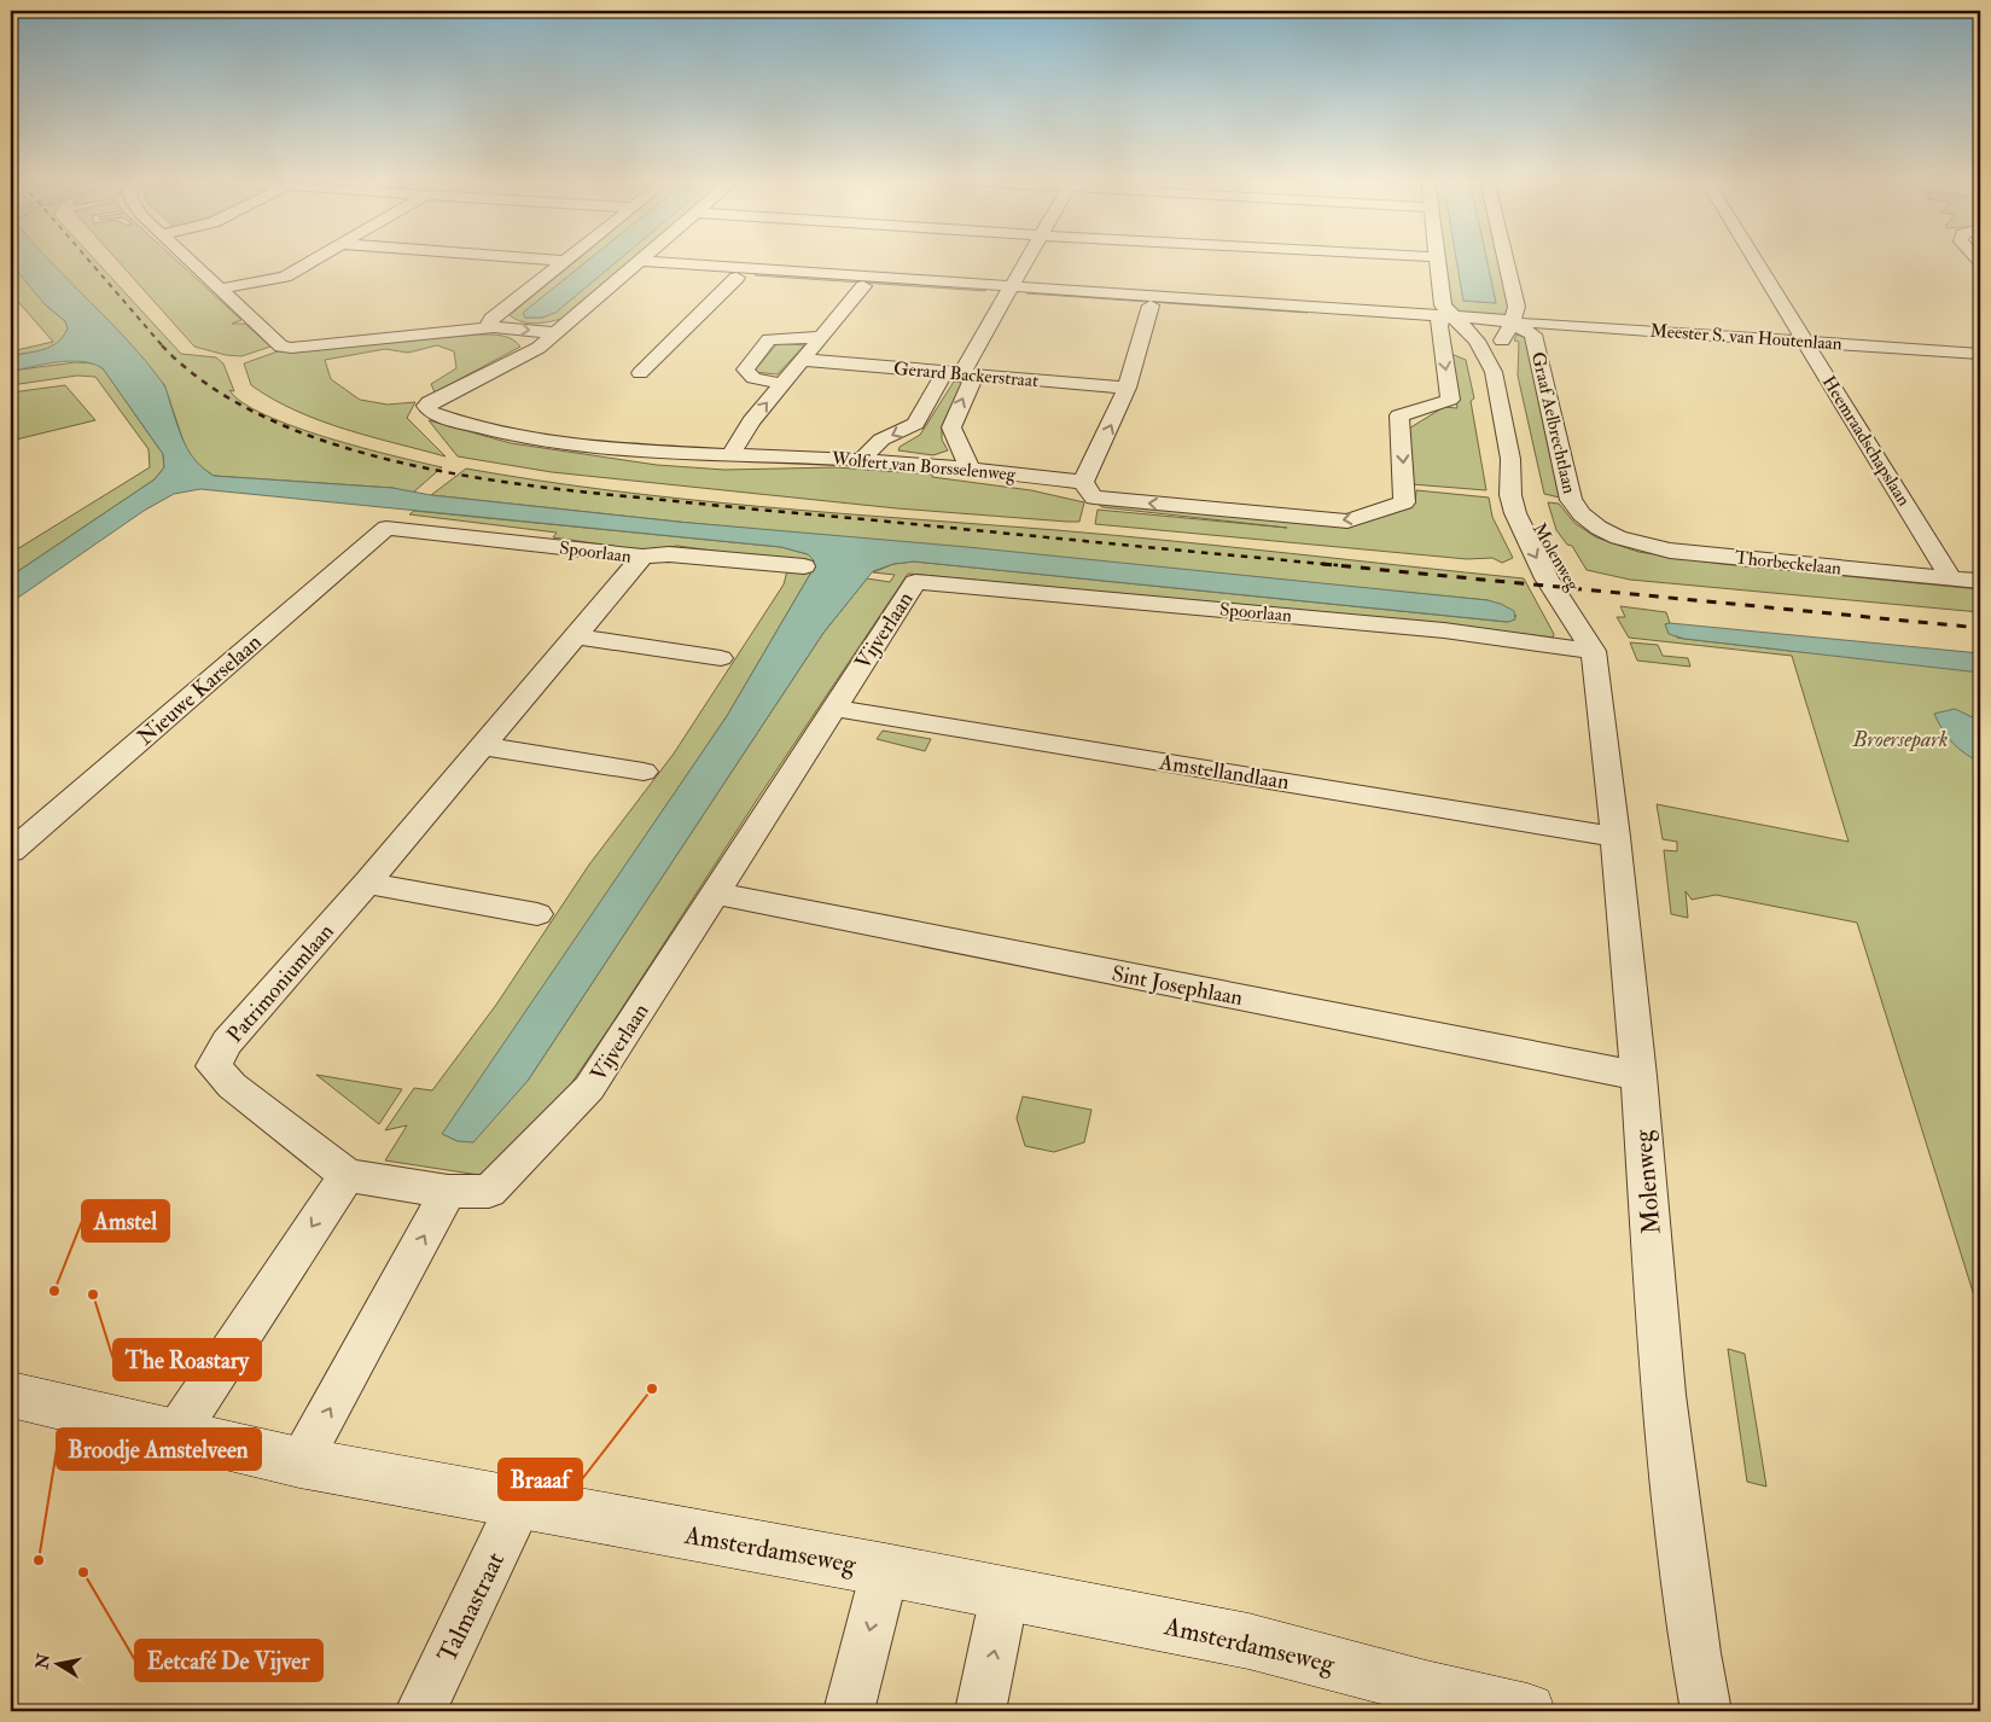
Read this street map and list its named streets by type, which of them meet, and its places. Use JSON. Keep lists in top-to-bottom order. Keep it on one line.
{"streets":{"main road":["Amsterdamseweg"],"street":["Meester S. van Houtenlaan","Gerard Backerstraat","Graaf Aelbrechtlaan","Heemraadschapslaan","Wolfert van Borsselenweg","Spoorlaan","Molenweg","Thorbeckelaan","Vijverlaan","Nieuwe Karselaan","Amstellandlaan","Patrimoniumlaan","Sint Josephlaan","Talmastraat"]},"crossings":[["Meester S. van Houtenlaan","Graaf Aelbrechtlaan"],["Meester S. van Houtenlaan","Heemraadschapslaan"],["Meester S. van Houtenlaan","Molenweg"],["Graaf Aelbrechtlaan","Molenweg"],["Graaf Aelbrechtlaan","Thorbeckelaan"],["Heemraadschapslaan","Thorbeckelaan"],["Spoorlaan","Molenweg"],["Spoorlaan","Vijverlaan"],["Spoorlaan","Nieuwe Karselaan"],["Spoorlaan","Patrimoniumlaan"],["Molenweg","Amstellandlaan"],["Molenweg","Sint Josephlaan"],["Vijverlaan","Amstellandlaan"],["Vijverlaan","Patrimoniumlaan"],["Vijverlaan","Sint Josephlaan"],["Amsterdamseweg","Talmastraat"]],"parks":["Broersepark"],"places":["Amstel","The Roastary","Braaaf","Broodje Amstelveen","Eetcafé De Vijver"],"north":"left"}
